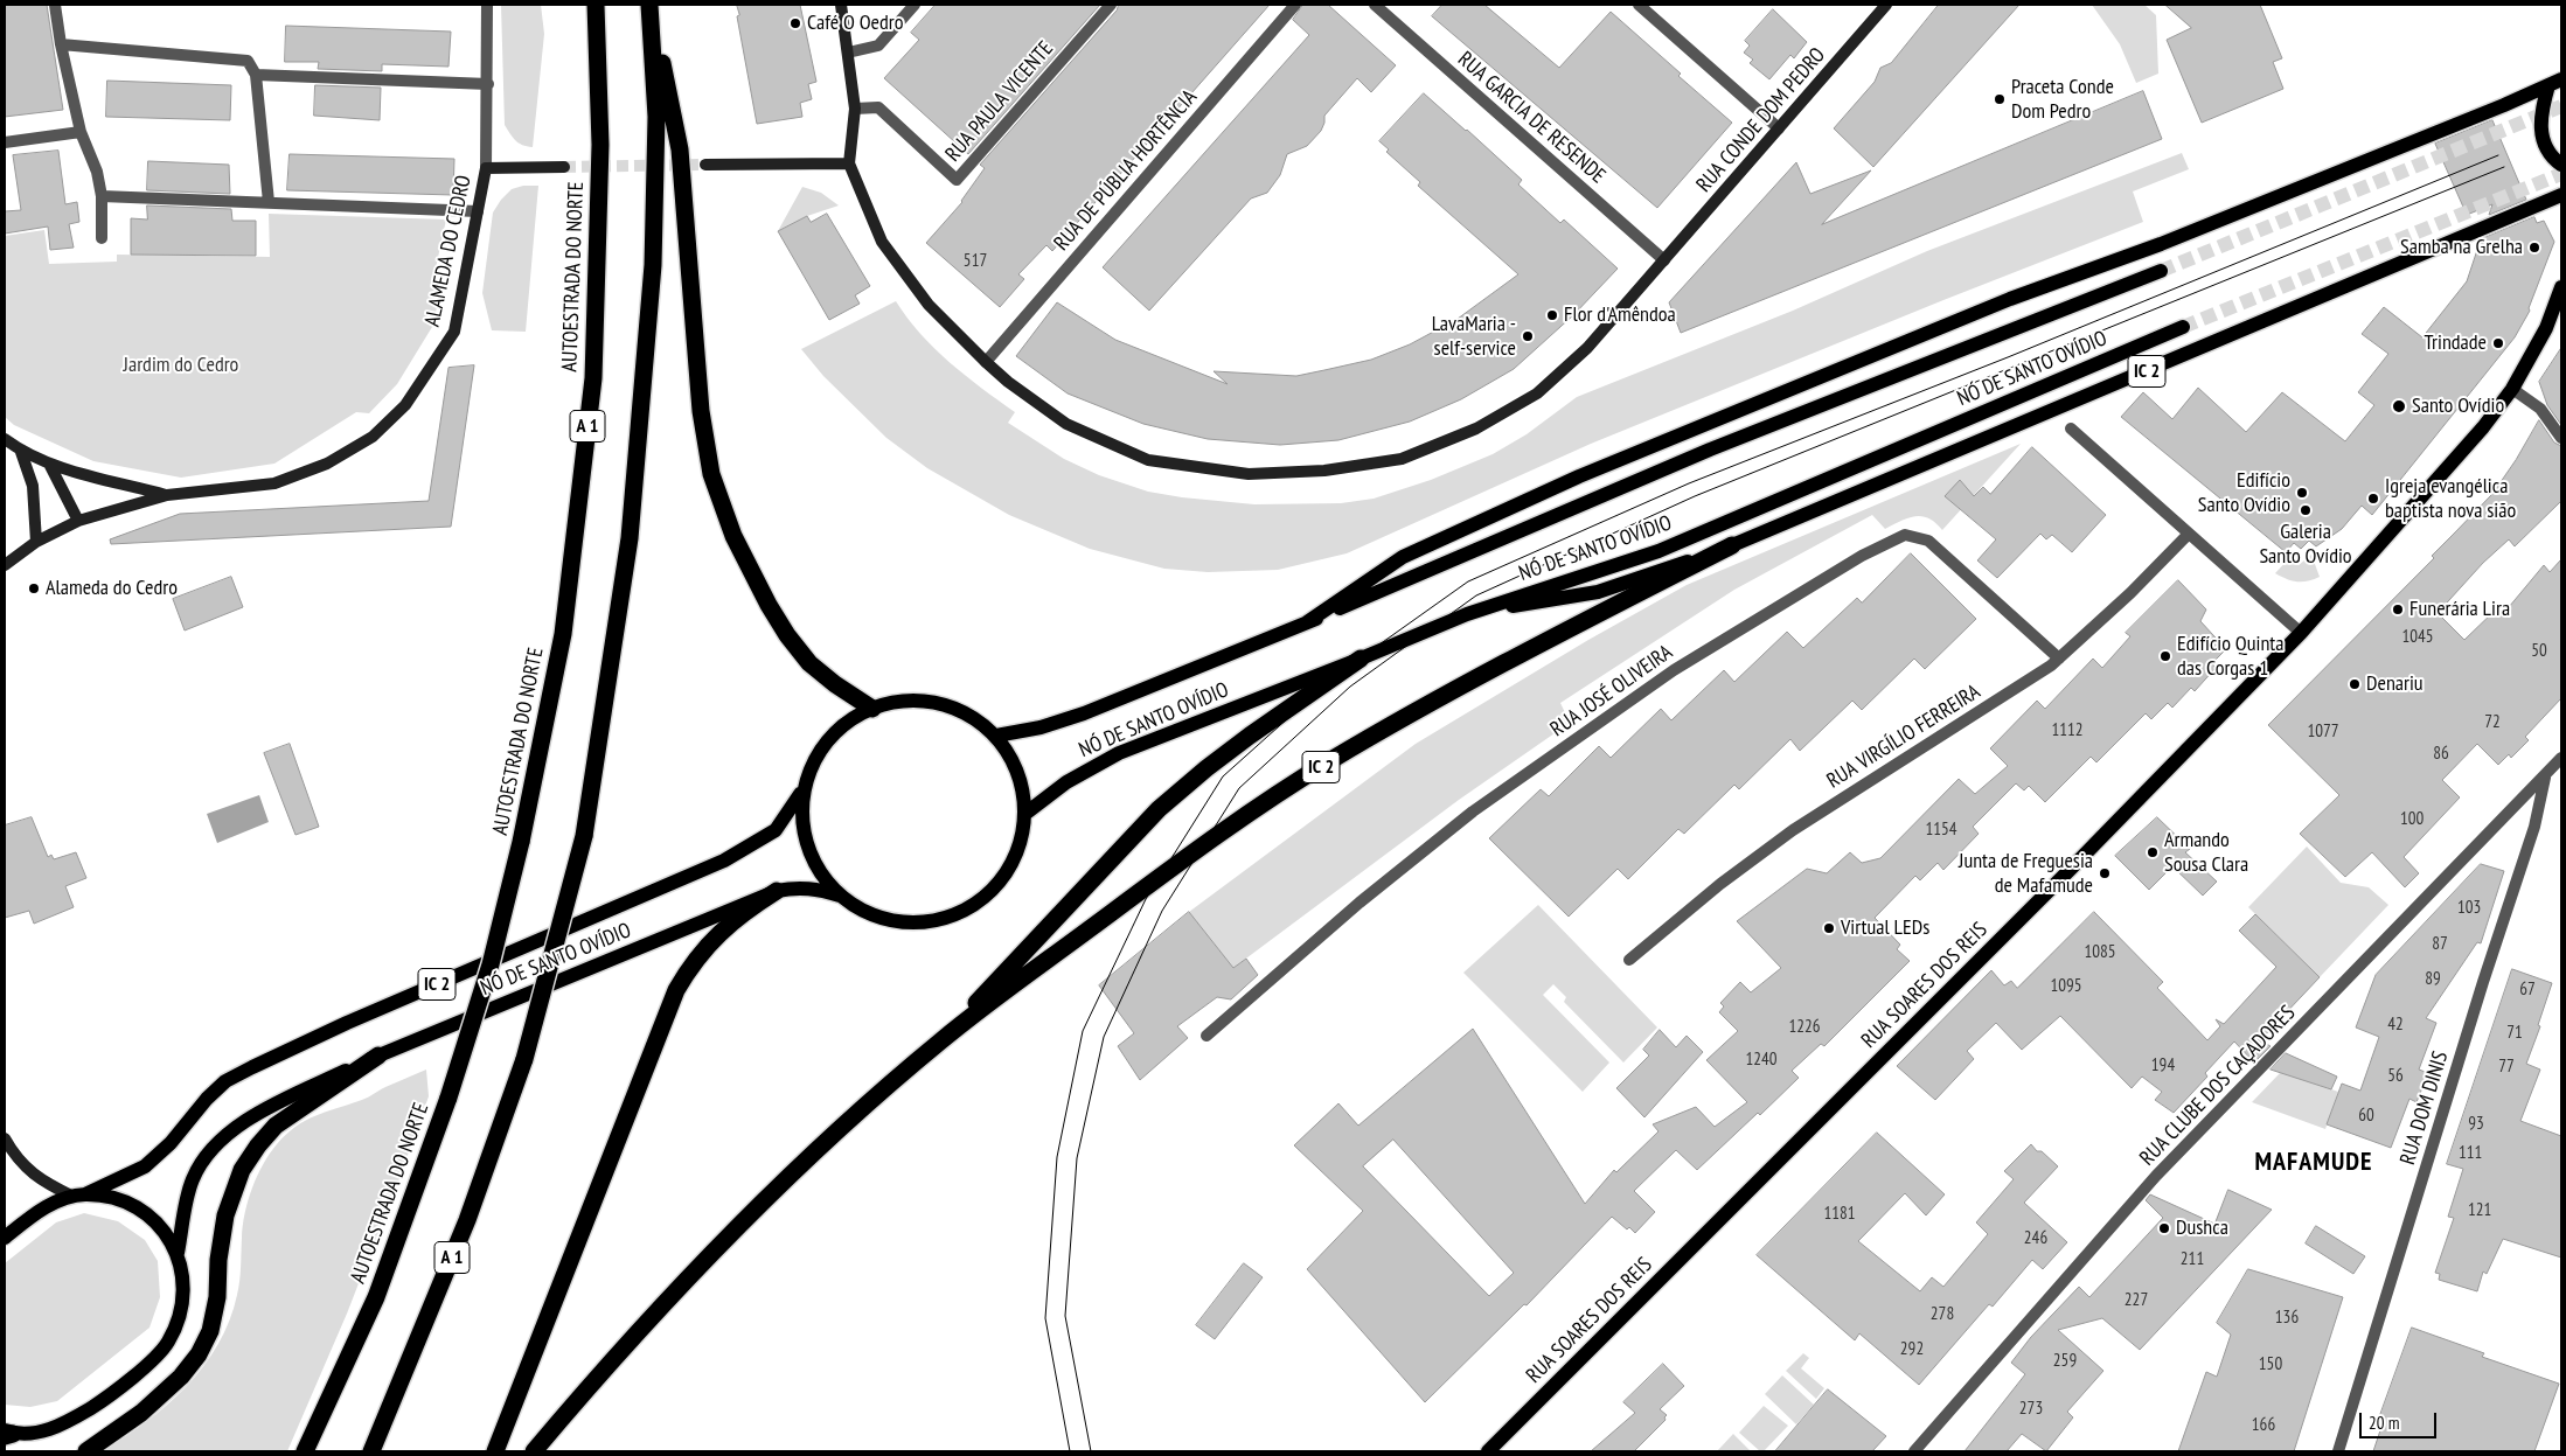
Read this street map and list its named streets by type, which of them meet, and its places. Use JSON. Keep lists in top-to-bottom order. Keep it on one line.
{"streets":{"highway":["AUTOESTRADA DO NORTE","IC 2","A 1"],"main road":["NÓ DE SANTO OVÍDIO","RUA SOARES DOS REIS"],"street":["RUA PAULA VICENTE","RUA GARCIA DE RESENDE","RUA CONDE DOM PEDRO","RUA DE PÚBLIA HORTÊNCIA","ALAMEDA DO CEDRO","RUA JOSÉ OLIVEIRA","RUA VIRGÍLIO FERREIRA","RUA CLUBE DOS CAÇADORES","RUA DOM DINIS"]},"crossings":[["RUA GARCIA DE RESENDE","RUA CONDE DOM PEDRO"],["RUA CONDE DOM PEDRO","RUA DE PÚBLIA HORTÊNCIA"],["NÓ DE SANTO OVÍDIO","IC 2"],["RUA JOSÉ OLIVEIRA","RUA VIRGÍLIO FERREIRA"],["RUA CLUBE DOS CAÇADORES","RUA DOM DINIS"]],"districts":["MAFAMUDE"],"parks":["Jardim do Cedro"],"places":["Café O Oedro","Praceta Conde Dom Pedro","Samba na Grelha","Flor d'Amêndoa","LavaMaria - self-service","Trindade","Santo Ovídio","Edifício Santo Ovídio","Igreja evangélica baptista nova sião","Galeria Santo Ovídio","Alameda do Cedro","Funerária Lira","Edifício Quinta das Corgas 1","Denariu","Armando Sousa Clara","Junta de Freguesia de Mafamude","Virtual LEDs","Dushca"],"house_numbers":["517","1045","50","72","1112","1077","86","100","1154","103","87","1085","89","1095","67","42","1226","71","1240","194","77","56","60","93","111","121","1181","246","211","227","278","136","292","259","150","273","166"],"scale_bar":"20 m"}
